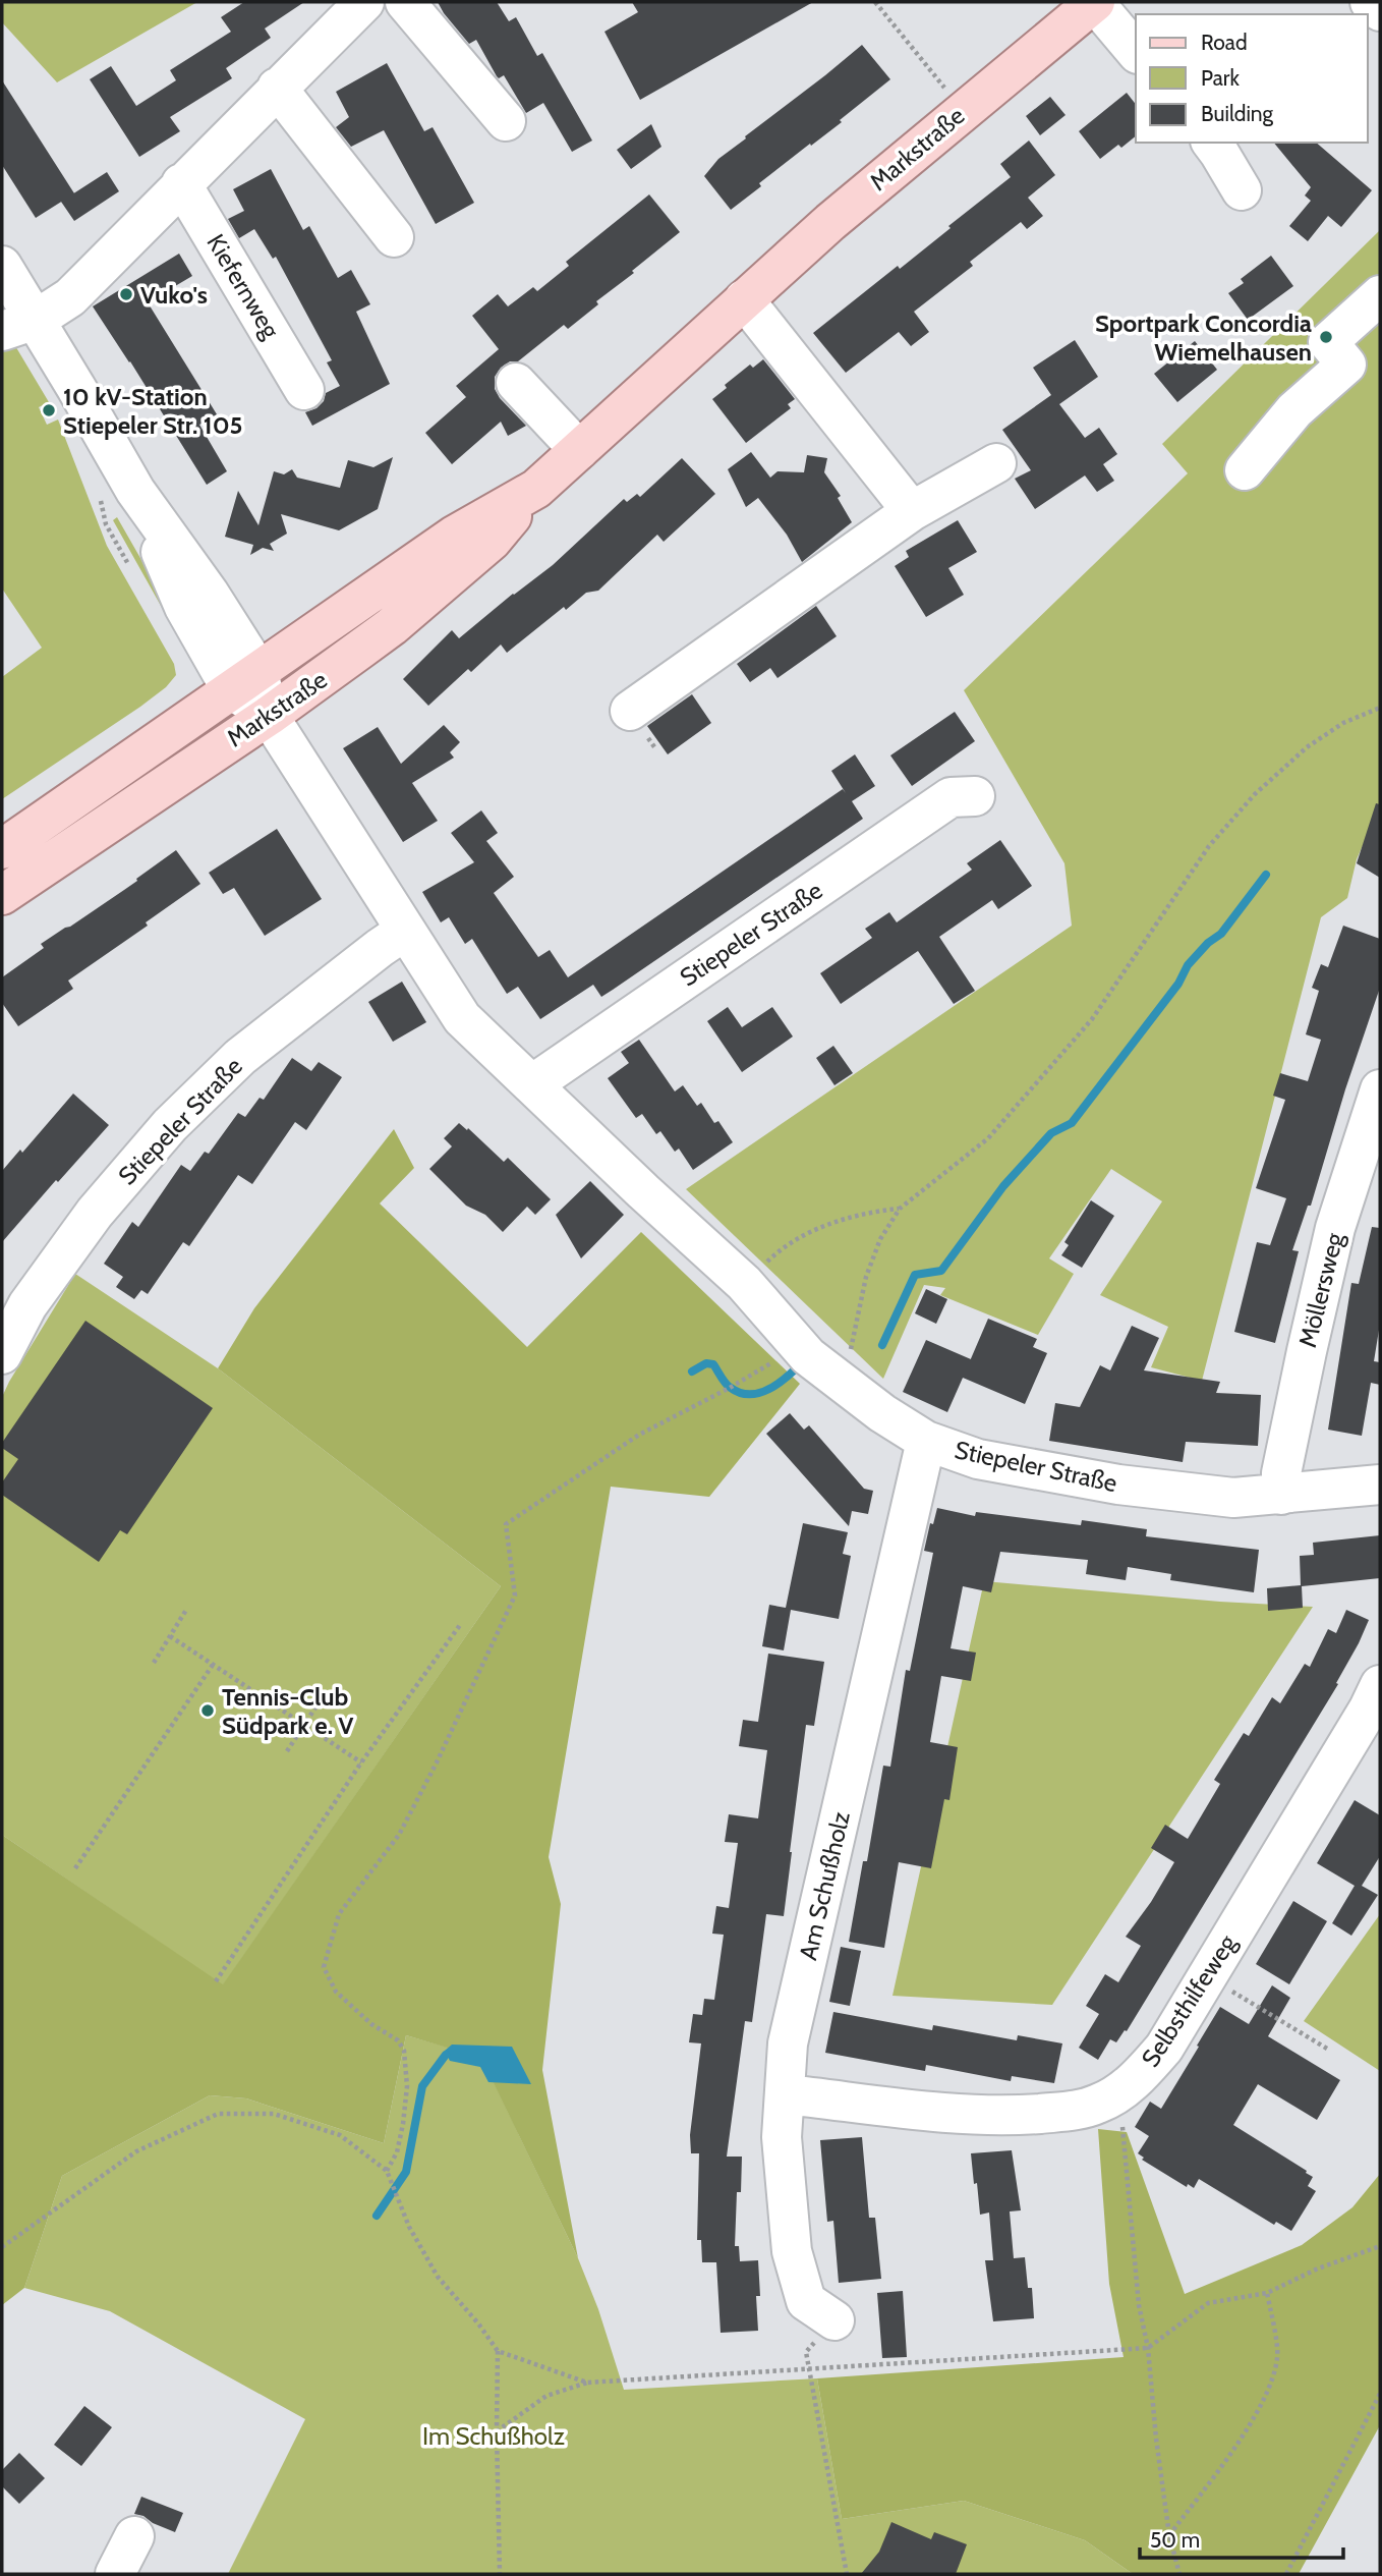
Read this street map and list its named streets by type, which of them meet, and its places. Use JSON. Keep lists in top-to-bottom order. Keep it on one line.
{"streets":{"main road":["Markstraße"],"street":["Kiefernweg","Stiepeler Straße","Möllersweg","Am Schußholz","Selbsthilfeweg"]},"crossings":[["Markstraße","Stiepeler Straße"],["Stiepeler Straße","Möllersweg"],["Stiepeler Straße","Am Schußholz"],["Am Schußholz","Selbsthilfeweg"]],"parks":["Im Schußholz"],"places":["Vuko's","Sportpark Concordia Wiemelhausen","10 kV-Station Stiepeler Str. 105","Tennis-Club Südpark e. V"],"legend":["Road","Park","Building"],"scale_bar":"50 m"}
